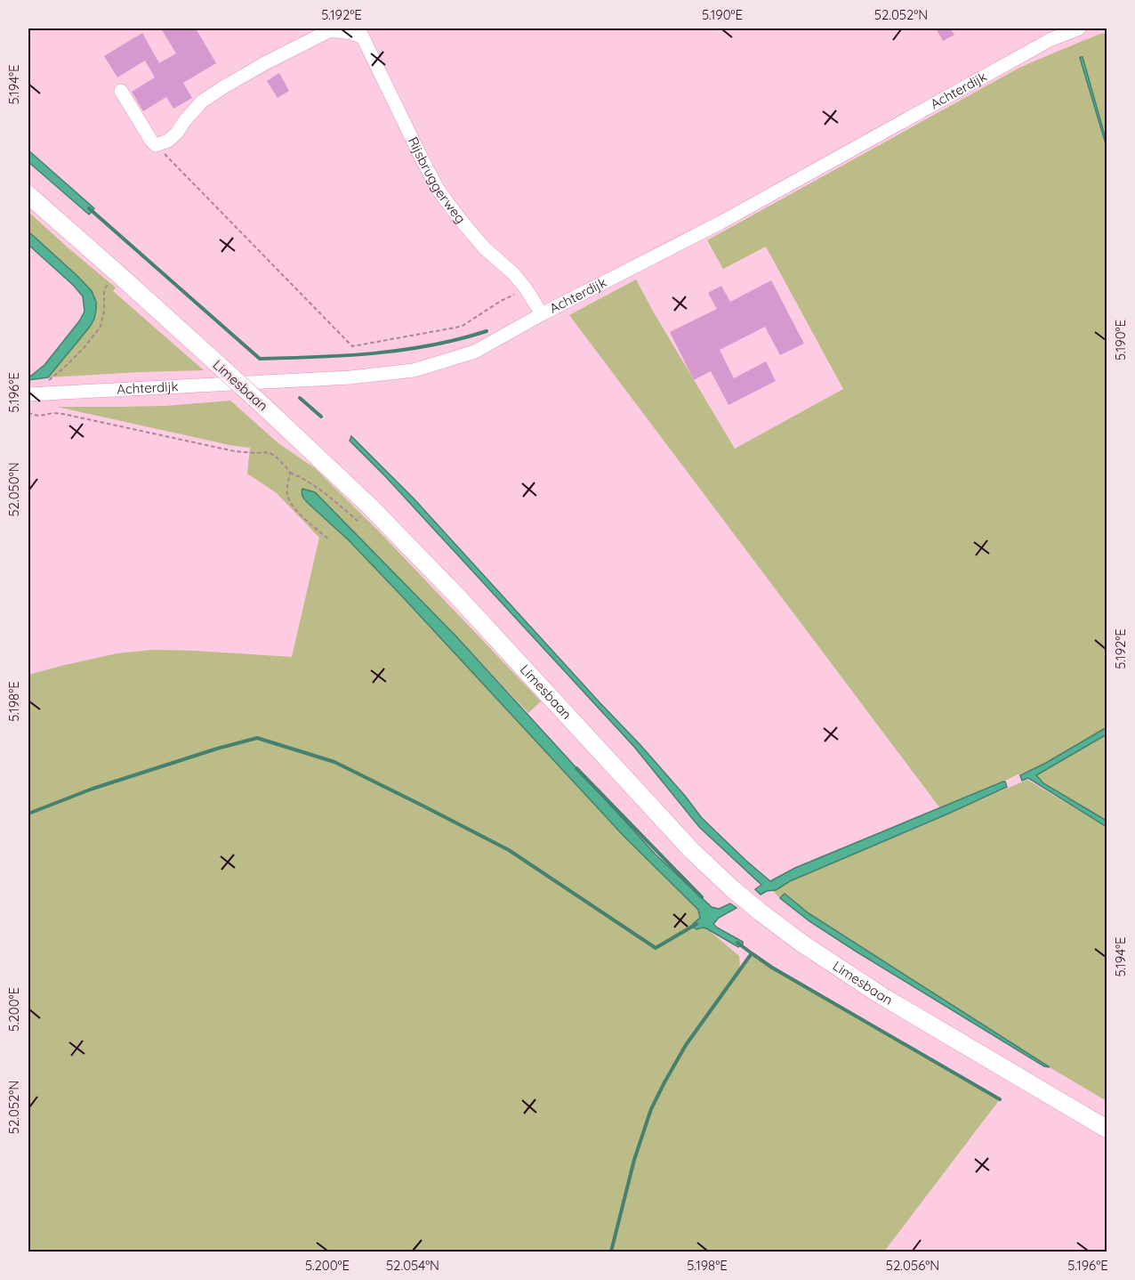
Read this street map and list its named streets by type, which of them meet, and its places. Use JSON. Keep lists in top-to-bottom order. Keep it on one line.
{"streets":{"main road":["Limesbaan"],"street":["Achterdijk","Rijsbruggerweg"]},"crossings":[["Achterdijk","Rijsbruggerweg"]],"coordinates":["5.192°E","5.190°E","52.052°N","5.194°E","5.196°E","52.050°N","5.198°E","5.200°E","52.054°N","52.056°N"]}
